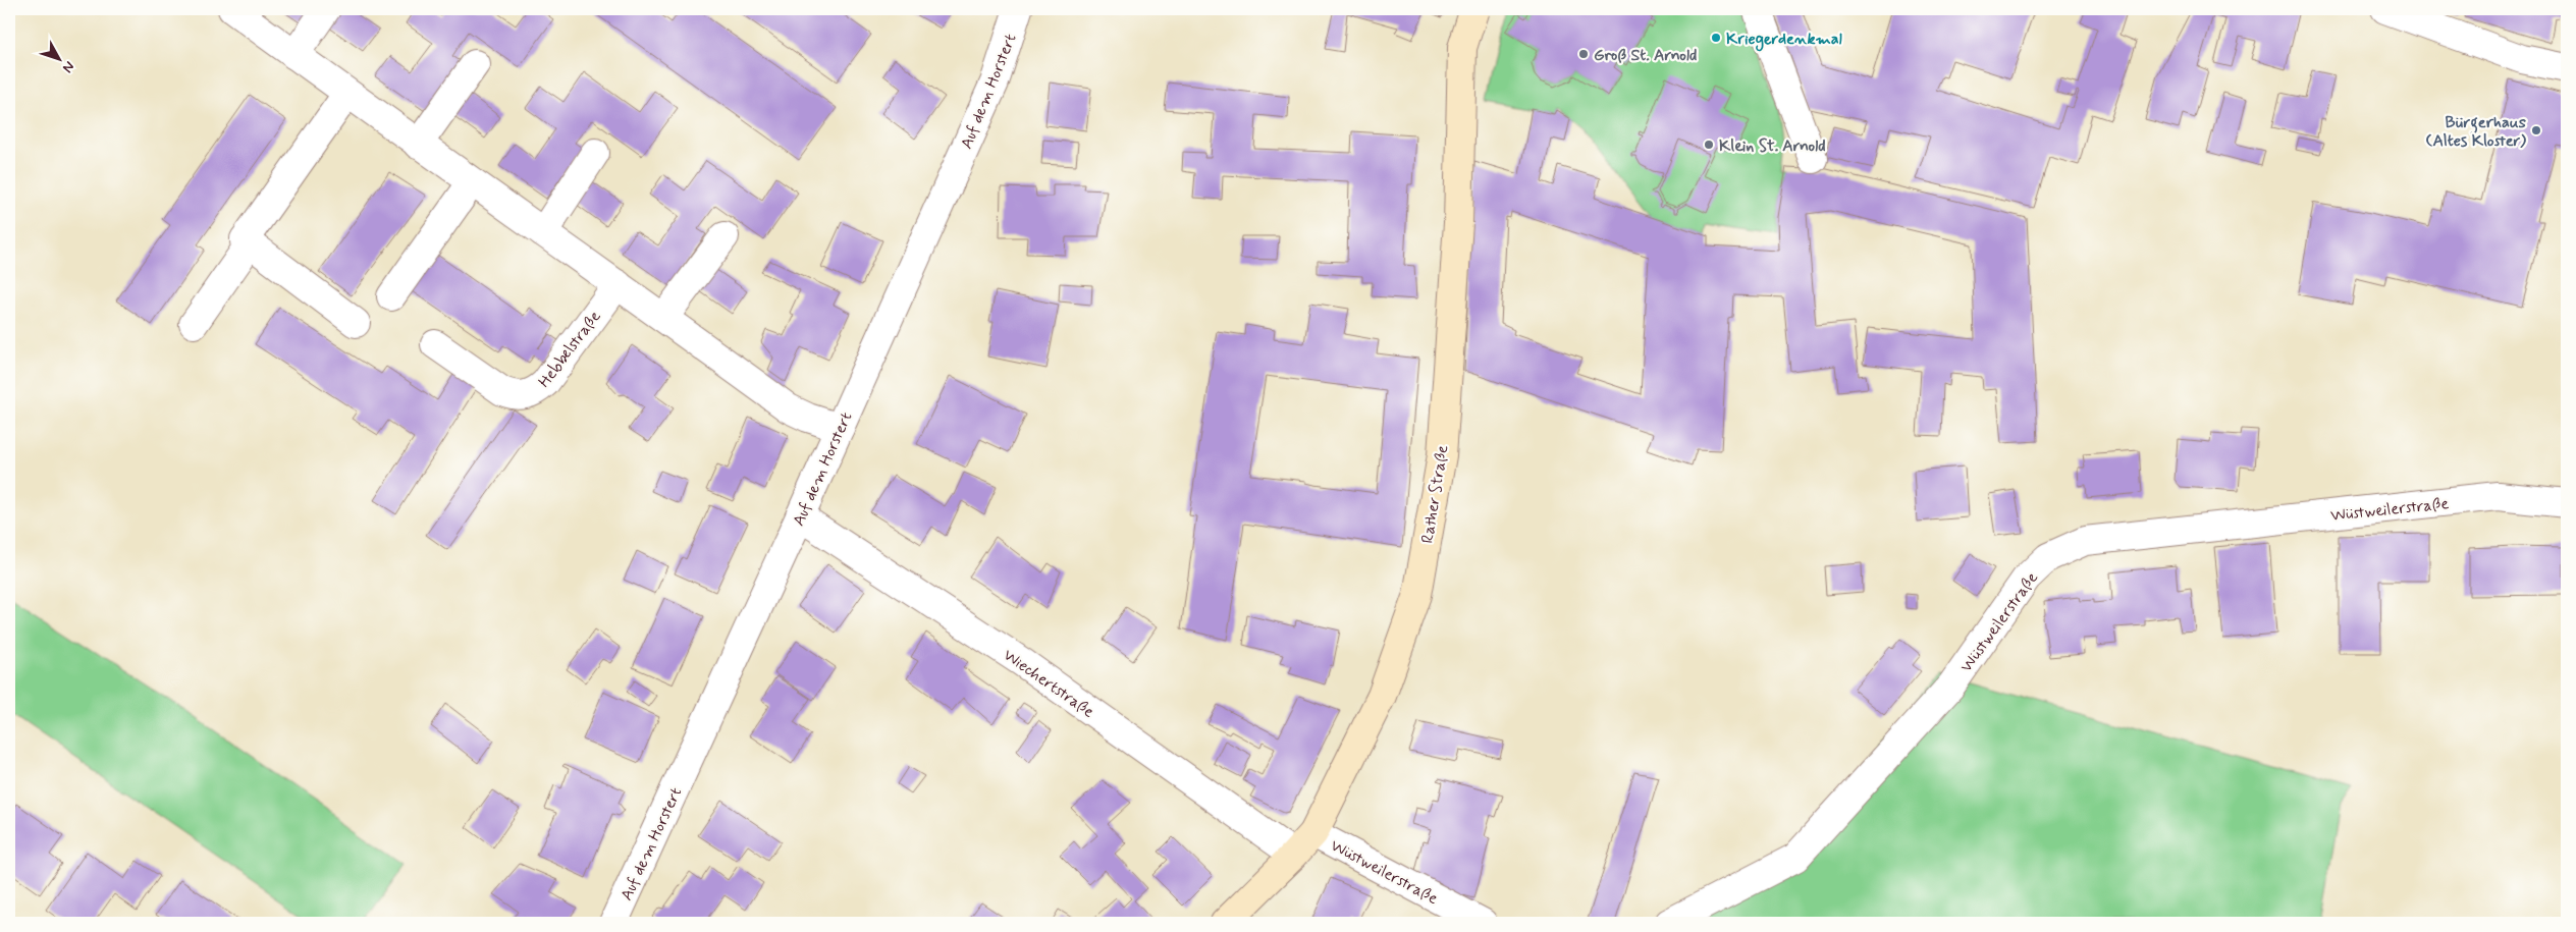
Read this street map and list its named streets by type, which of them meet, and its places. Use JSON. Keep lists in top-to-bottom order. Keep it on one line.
{"streets":{"main road":["Rather Straße"],"street":["Auf dem Horstert","Hebbelstraße","Wüstweilerstraße","Wiechertstraße"]},"crossings":[["Auf dem Horstert","Wiechertstraße"],["Rather Straße","Wüstweilerstraße"],["Rather Straße","Wiechertstraße"]],"places":["Kriegerdenkmal","Groß St. Arnold","Bürgerhaus (Altes Kloster)","Klein St. Arnold"],"north":"bottom right"}
